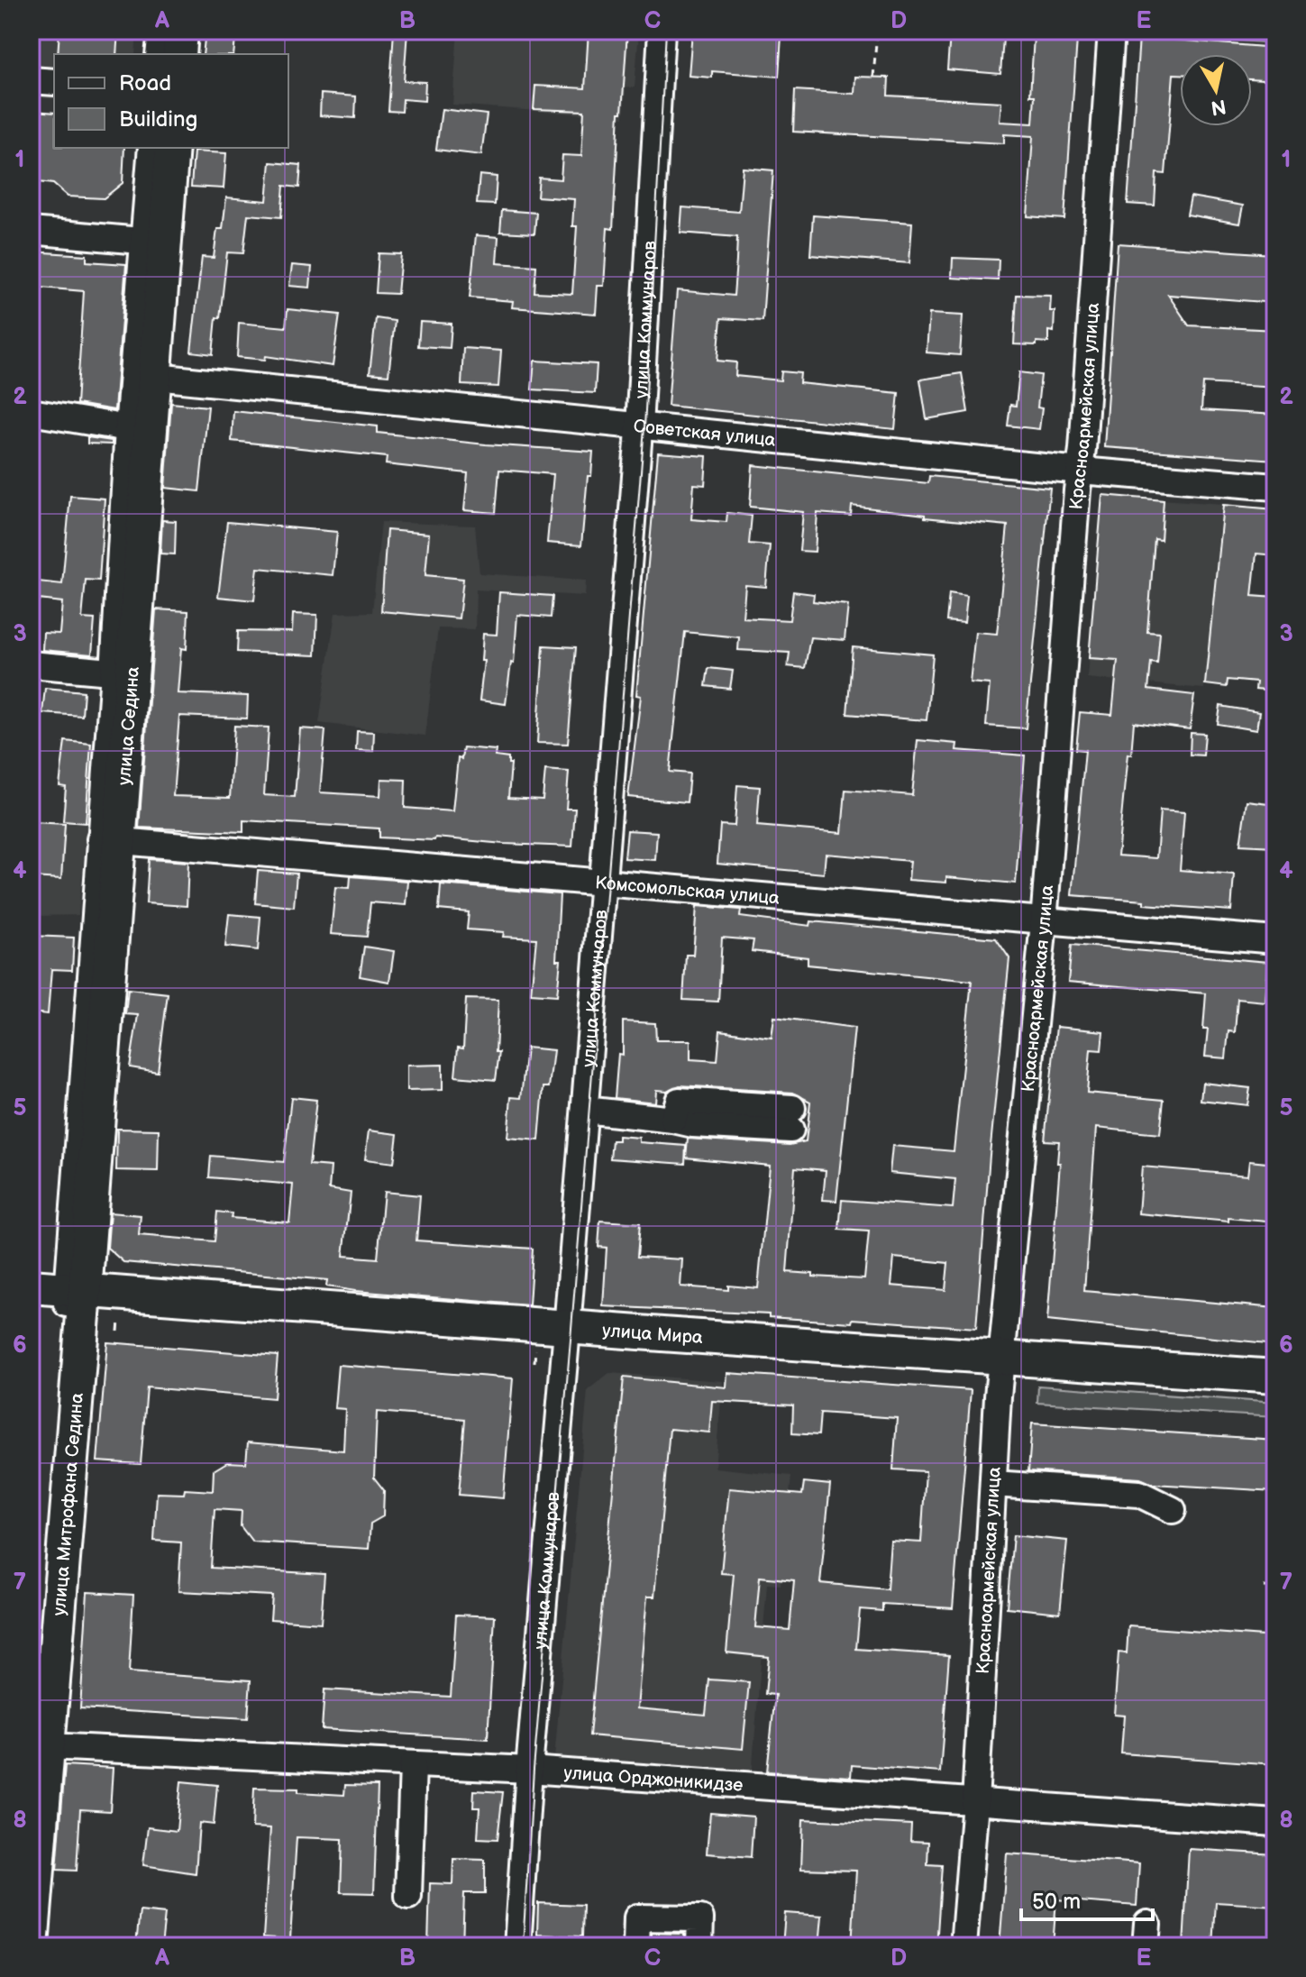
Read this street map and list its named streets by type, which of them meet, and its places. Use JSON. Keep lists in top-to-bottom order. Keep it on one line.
{"streets":{"main road":["улица Седина","улица Мира","улица Митрофана Седина"],"street":["улица Коммунаров","Красноармейская улица","Советская улица","Комсомольская улица","улица Орджоникидзе"]},"crossings":[["улица Коммунаров","Советская улица"],["улица Коммунаров","Комсомольская улица"],["улица Коммунаров","улица Мира"],["улица Коммунаров","улица Орджоникидзе"],["Красноармейская улица","Советская улица"],["Красноармейская улица","Комсомольская улица"],["Красноармейская улица","улица Мира"],["Красноармейская улица","улица Орджоникидзе"],["Советская улица","улица Седина"],["улица Седина","Комсомольская улица"],["улица Седина","улица Мира"],["улица Седина","улица Митрофана Седина"],["улица Мира","улица Митрофана Седина"],["улица Митрофана Седина","улица Орджоникидзе"]],"legend":["Road","Building"],"scale_bar":"50 m","north":"bottom","grid":{"columns":["A","B","C","D","E"],"rows":["1","2","3","4","5","6","7","8"]}}
